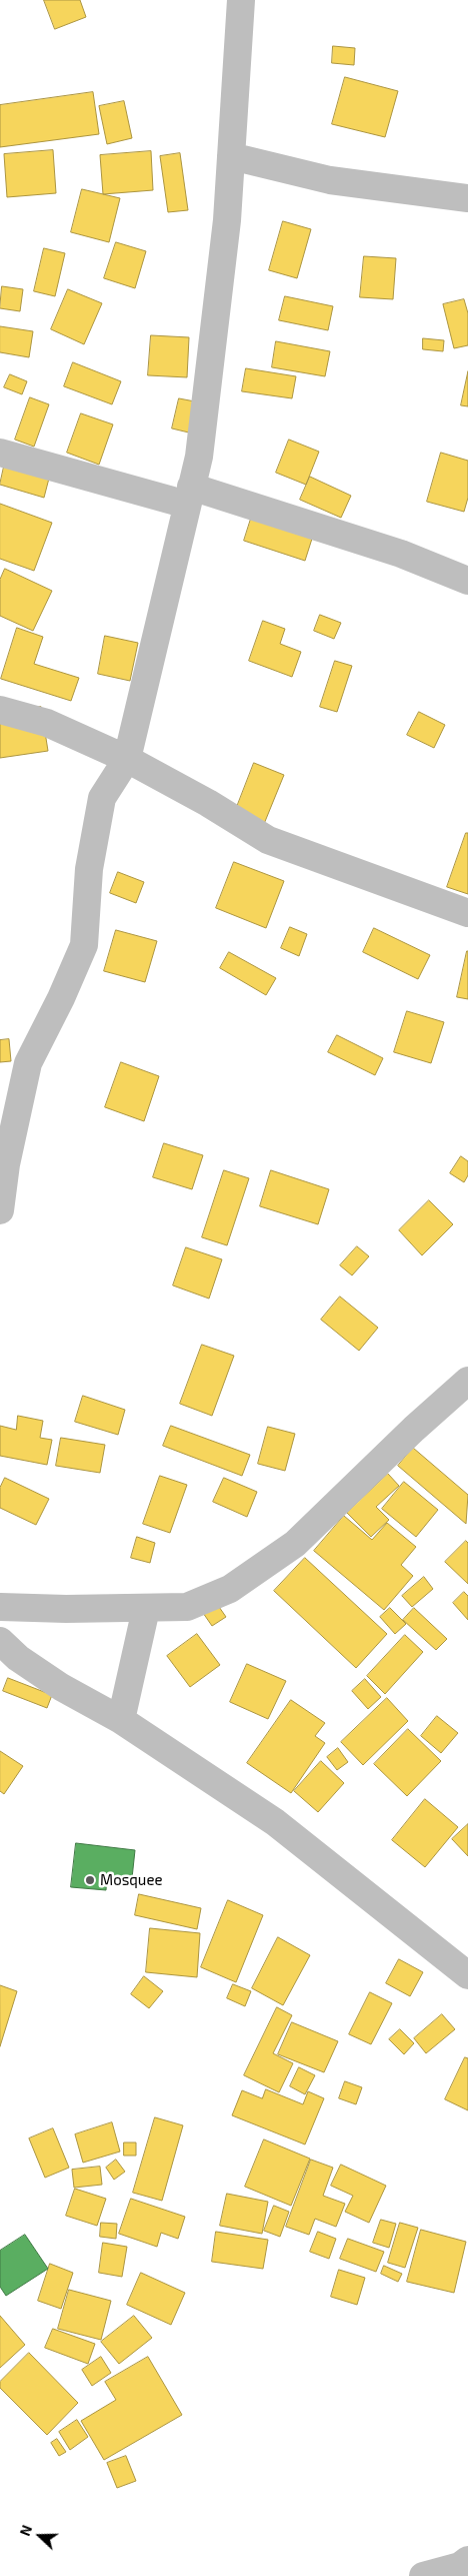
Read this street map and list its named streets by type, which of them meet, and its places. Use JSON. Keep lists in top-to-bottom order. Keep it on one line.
{"places":["Mosquee"],"north":"left"}
